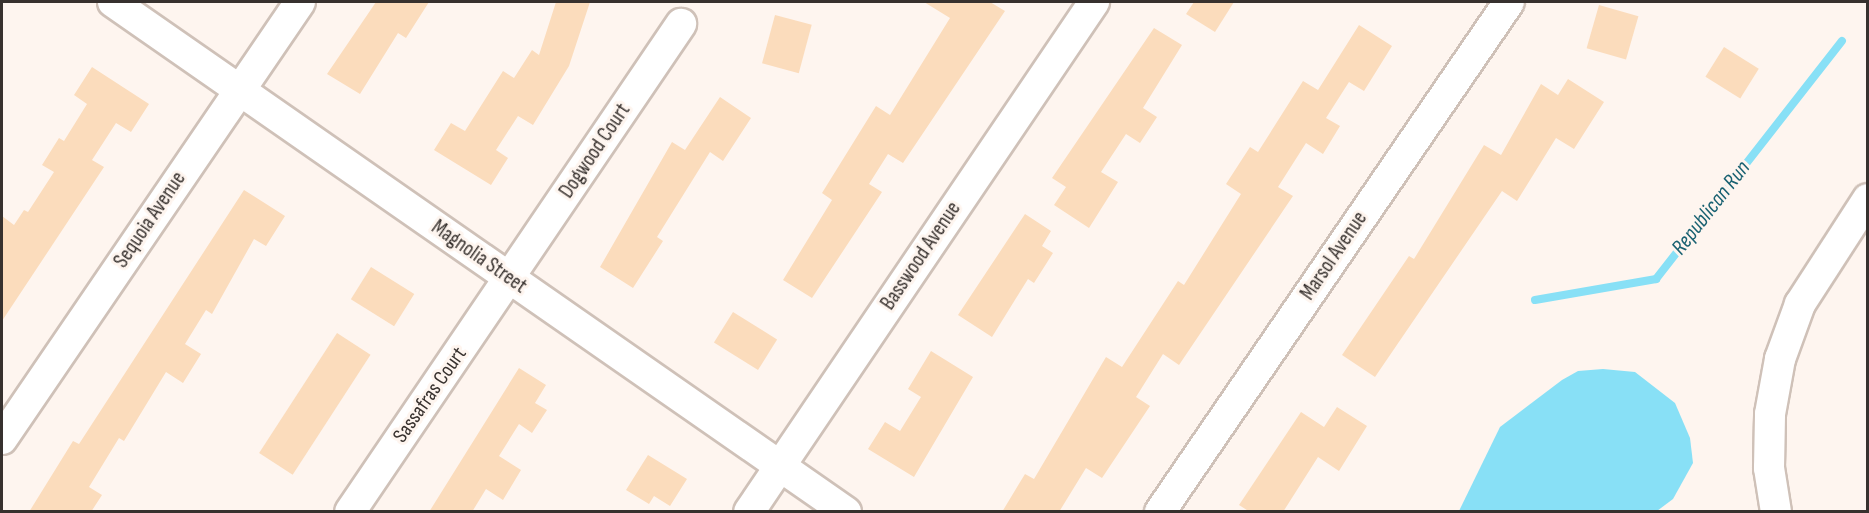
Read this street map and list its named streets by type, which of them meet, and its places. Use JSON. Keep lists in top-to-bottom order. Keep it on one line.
{"streets":{"street":["Dogwood Court","Sequoia Avenue","Basswood Avenue","Marsol Avenue","Magnolia Street","Sassafras Court"]},"crossings":[["Dogwood Court","Magnolia Street"],["Dogwood Court","Sassafras Court"],["Sequoia Avenue","Magnolia Street"],["Basswood Avenue","Magnolia Street"],["Magnolia Street","Sassafras Court"]],"water":["Republican Run"]}
